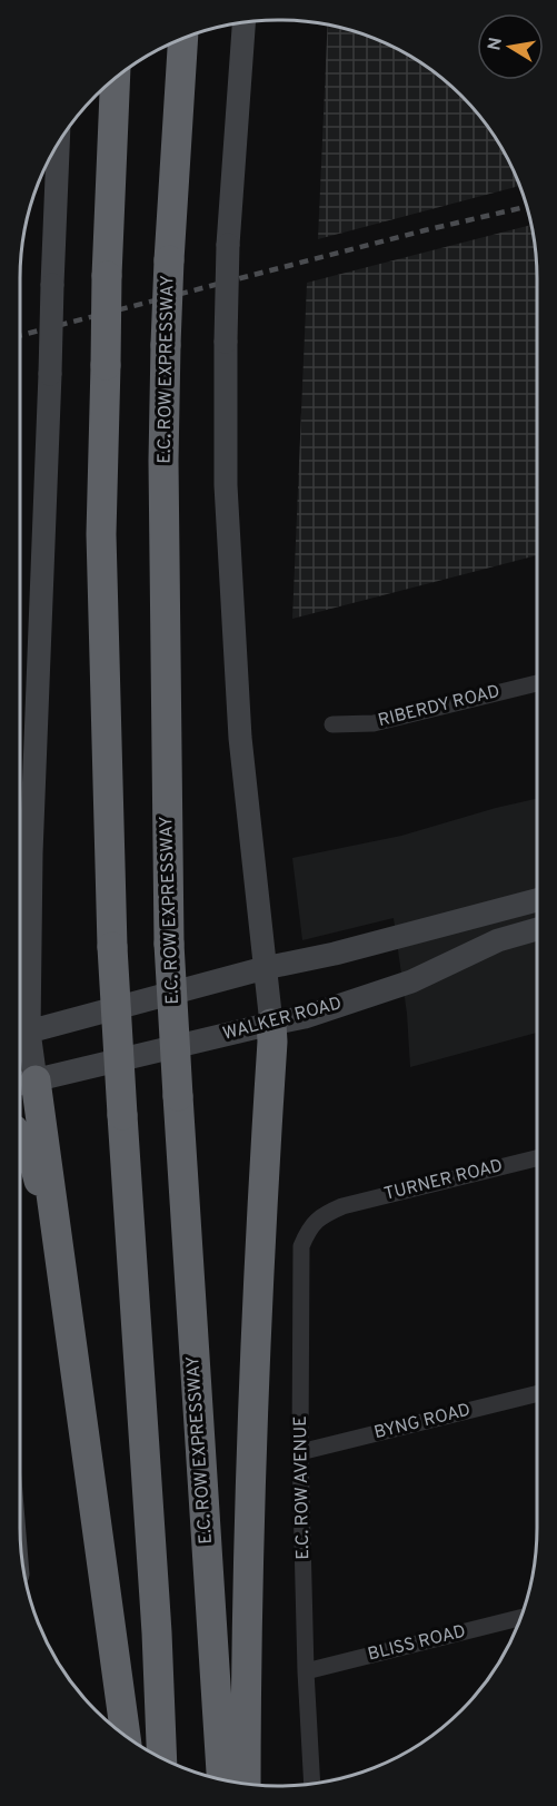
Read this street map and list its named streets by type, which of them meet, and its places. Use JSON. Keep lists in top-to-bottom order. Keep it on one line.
{"streets":{"highway":["E.C. ROW EXPRESSWAY"],"main road":["WALKER ROAD"],"street":["RIBERDY ROAD","TURNER ROAD","BYNG ROAD","E.C. ROW AVENUE","BLISS ROAD"]},"crossings":[["TURNER ROAD","E.C. ROW AVENUE"],["BYNG ROAD","E.C. ROW AVENUE"],["E.C. ROW AVENUE","BLISS ROAD"]],"north":"left"}
